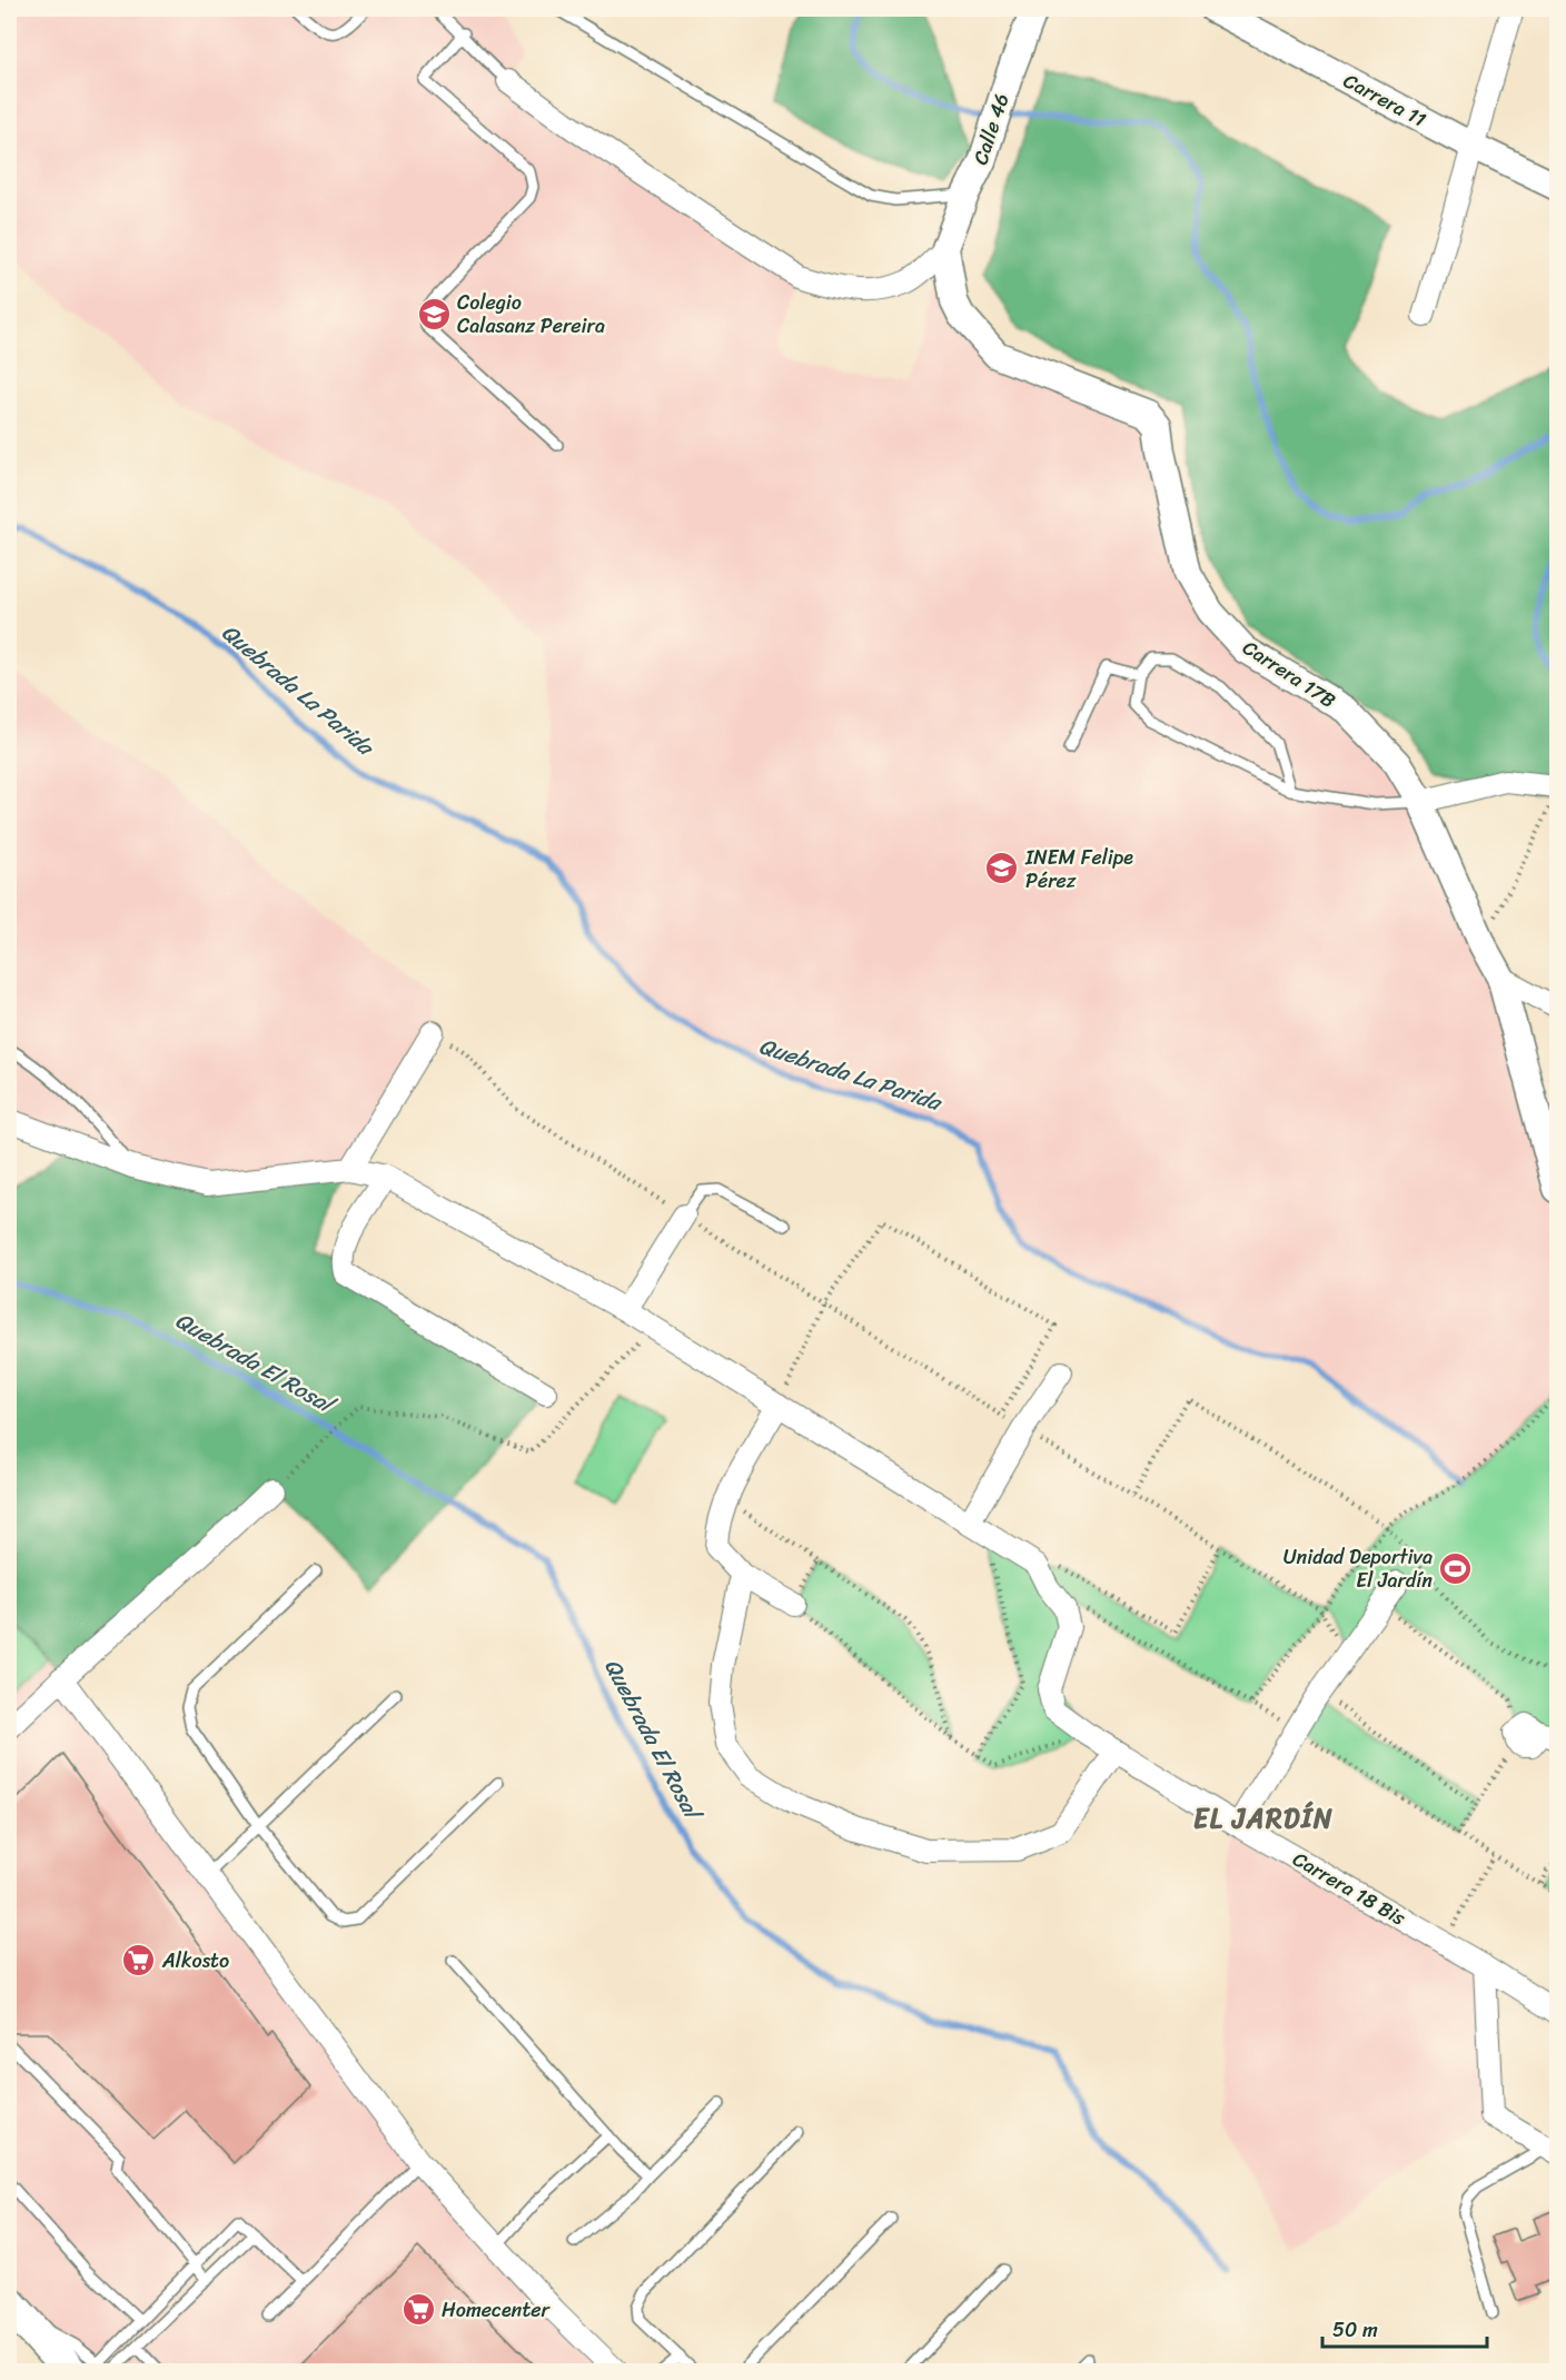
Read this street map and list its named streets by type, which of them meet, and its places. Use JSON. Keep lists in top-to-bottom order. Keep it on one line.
{"streets":{"street":["Carrera 11","Calle 46","Carrera 17B","Carrera 18 Bis"]},"crossings":[["Calle 46","Carrera 17B"]],"districts":["EL JARDÍN"],"water":["Quebrada La Parida","Quebrada El Rosal"],"places":{"school or university":["Colegio Calasanz Pereira","INEM Felipe Pérez"],"sports":["Unidad Deportiva El Jardín"],"supermarket":["Alkosto","Homecenter"]},"scale_bar":"50 m"}
